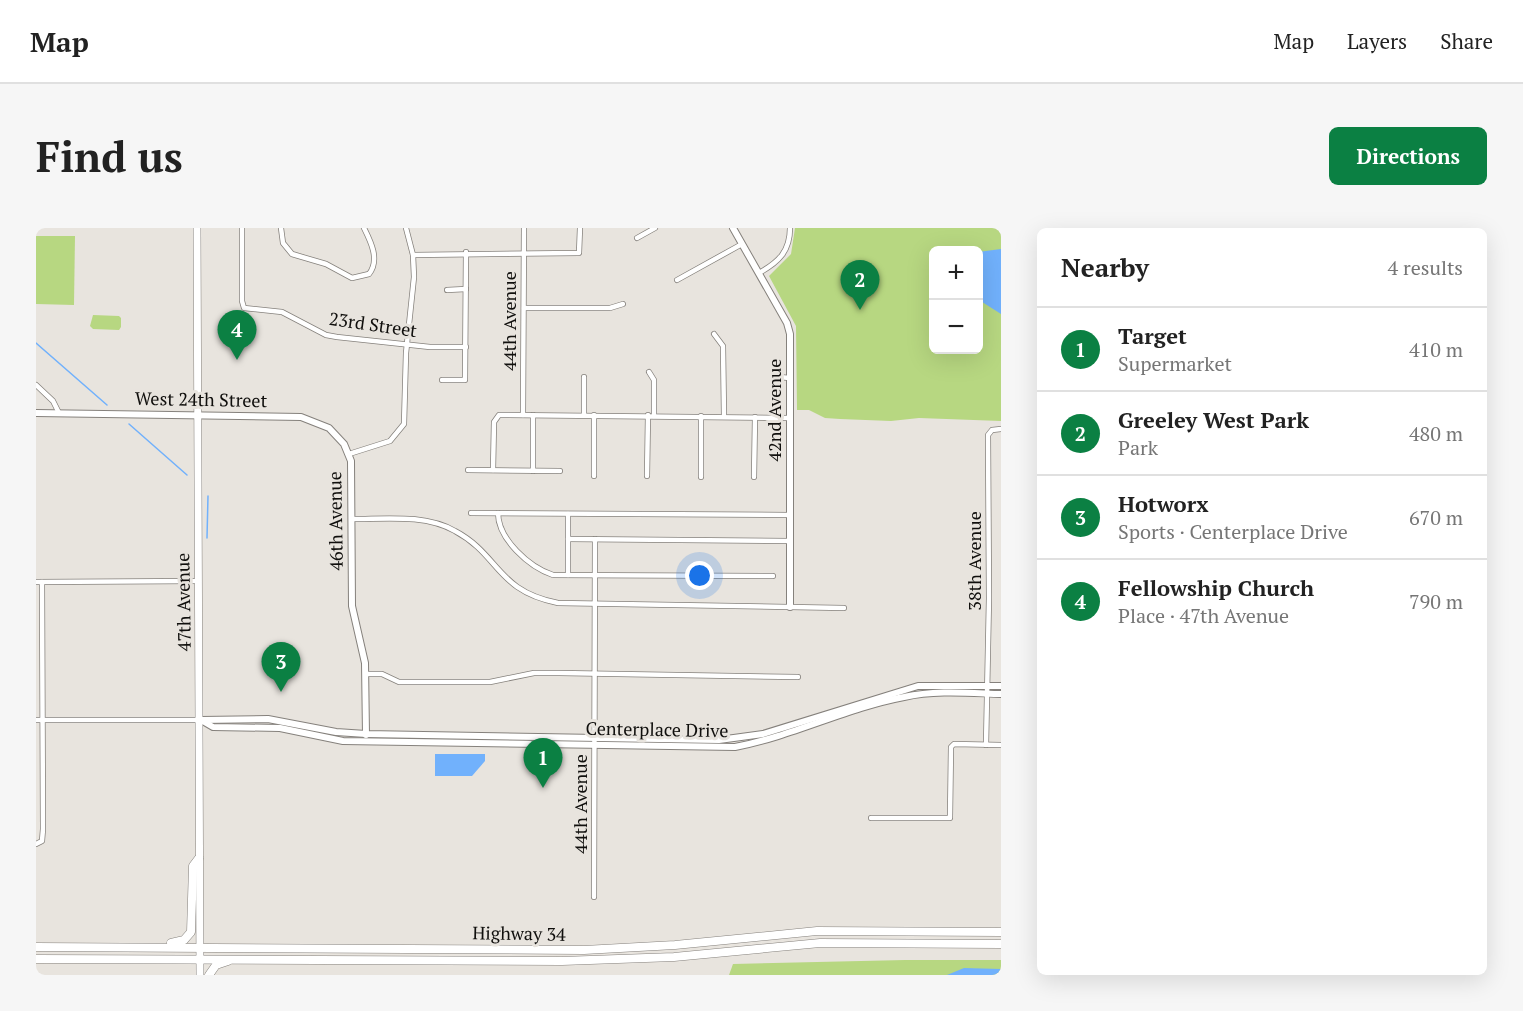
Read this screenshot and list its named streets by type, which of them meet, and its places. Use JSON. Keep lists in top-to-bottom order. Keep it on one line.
{"streets":{"highway":["Highway 34"],"main road":["47th Avenue"],"street":["44th Avenue","23rd Street","West 24th Street","42nd Avenue","46th Avenue","38th Avenue","Centerplace Drive"]},"crossings":[["44th Avenue","Centerplace Drive"],["23rd Street","46th Avenue"],["West 24th Street","46th Avenue"],["West 24th Street","47th Avenue"],["46th Avenue","Centerplace Drive"],["38th Avenue","Centerplace Drive"],["47th Avenue","Centerplace Drive"],["47th Avenue","Highway 34"]],"page":{"header":"Map","nav":["Map","Layers","Share"],"buttons":"Directions","title":"Find us","heading":["Nearby","4 results"],"map_buttons":["+","−"],"pins":["2","4","3","1"],"list":[{"mark":"1","name":"Target","note":"Supermarket","value":"410 m"},{"mark":"2","name":"Greeley West Park","note":"Park","value":"480 m"},{"mark":"3","name":"Hotworx","note":"Sports · Centerplace Drive","value":"670 m"},{"mark":"4","name":"Fellowship Church","note":"Place · 47th Avenue","value":"790 m"}]}}
